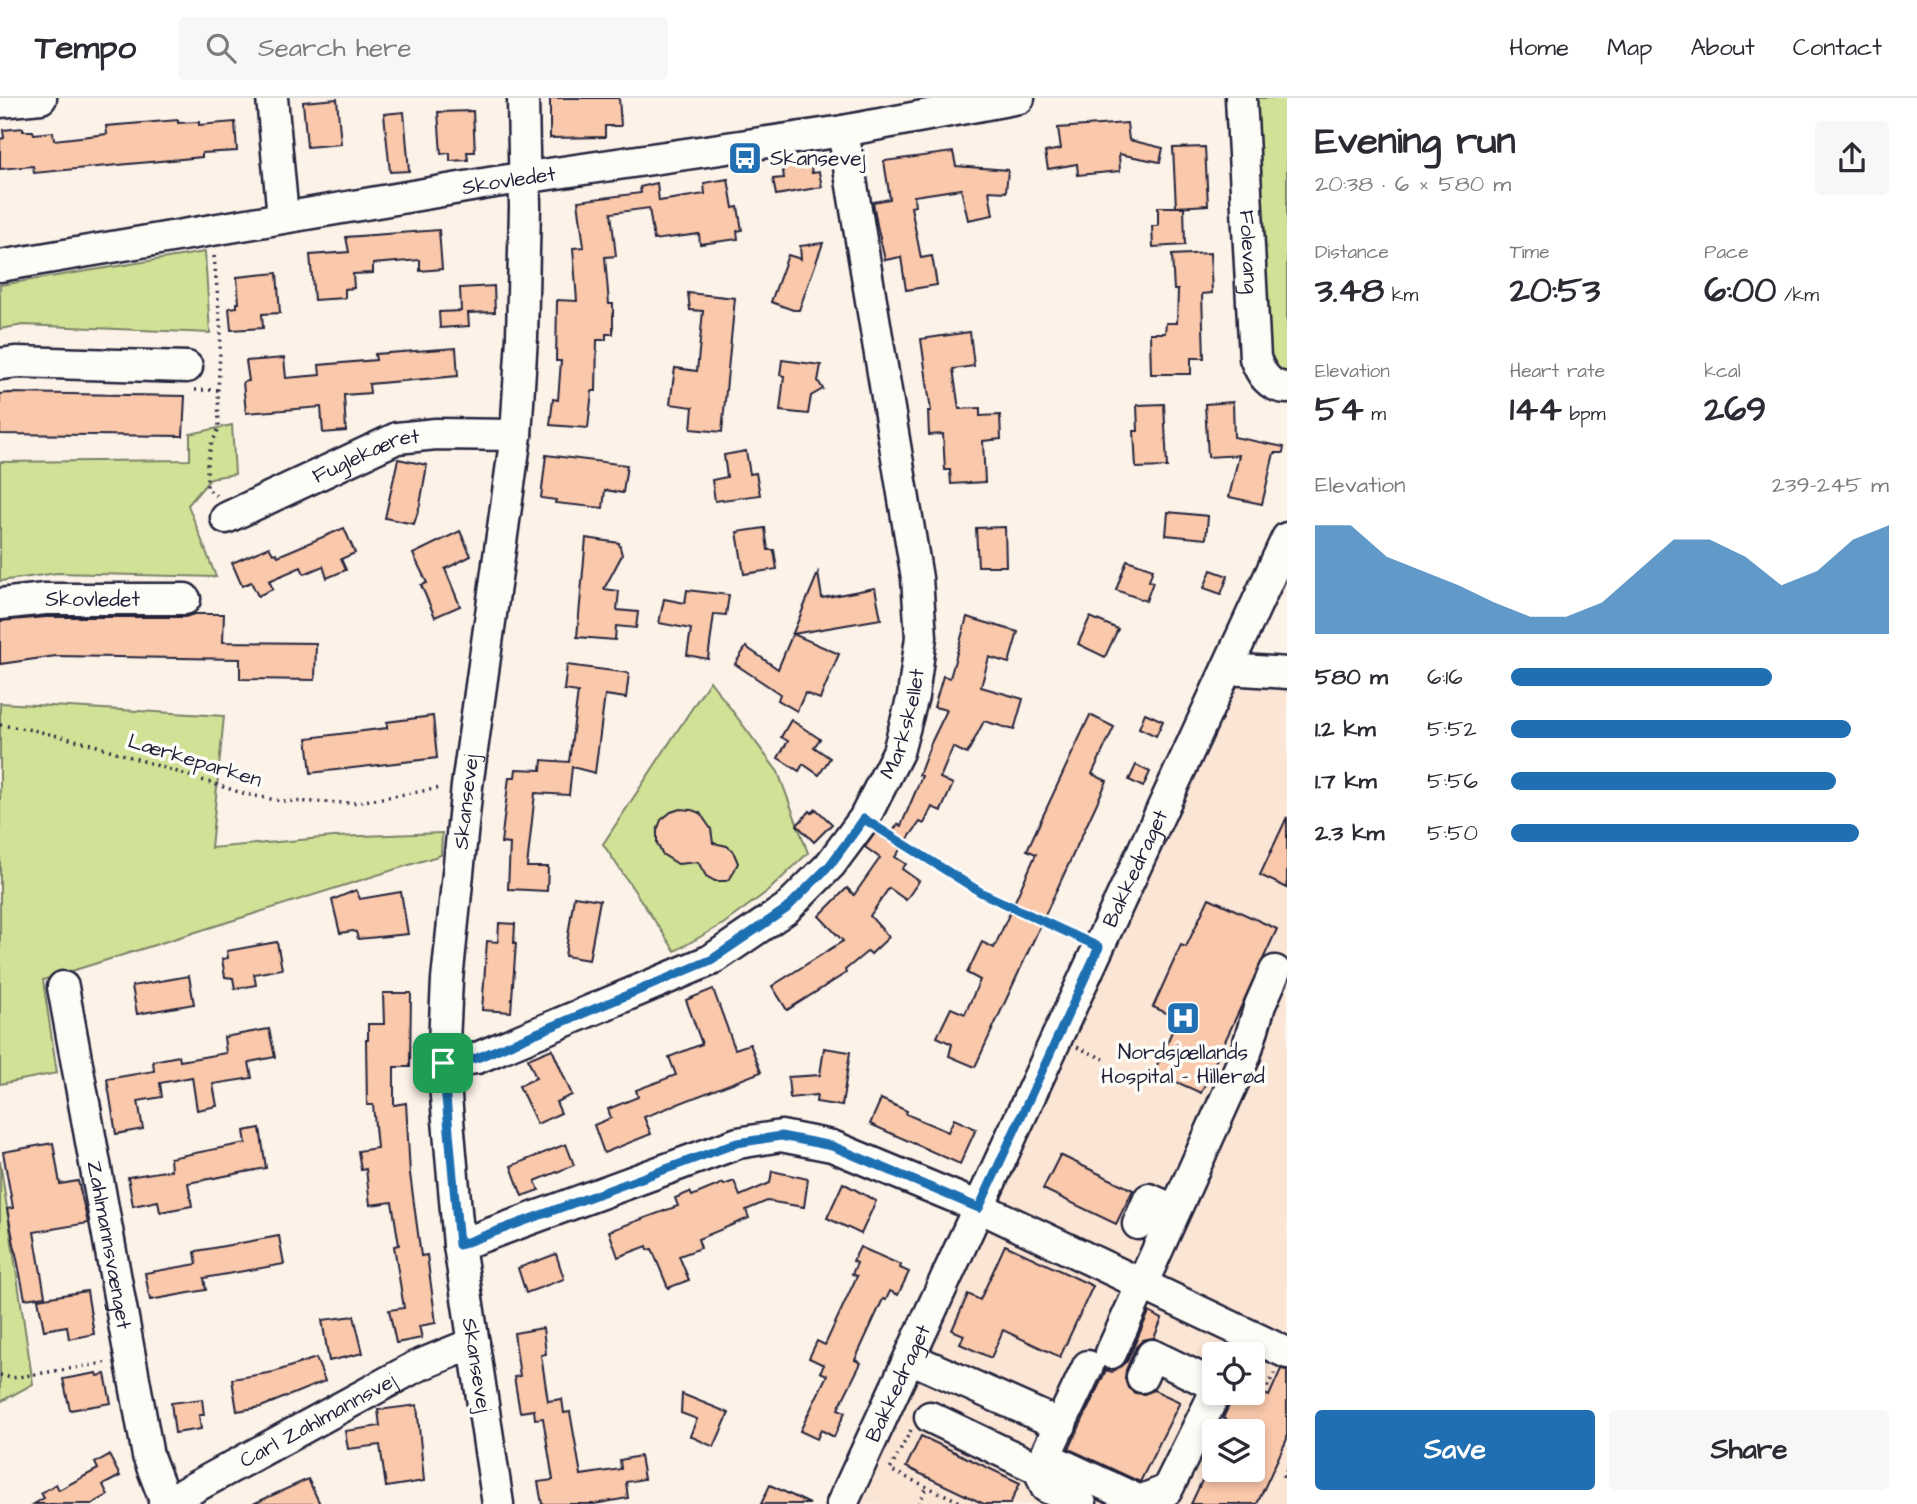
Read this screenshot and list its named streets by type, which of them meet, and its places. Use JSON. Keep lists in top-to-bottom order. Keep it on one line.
{"streets":{"street":["Skovledet","Folevang","Fuglekæret","Markskellet","Skansevej","Bakkedraget","Zahlmannsvænget","Carl Zahlmannsvej"],"path":["Lærkeparken"]},"crossings":[["Skovledet","Markskellet"],["Skovledet","Skansevej"],["Fuglekæret","Skansevej"],["Markskellet","Skansevej"],["Lærkeparken","Skansevej"],["Skansevej","Carl Zahlmannsvej"],["Zahlmannsvænget","Carl Zahlmannsvej"]],"places":{"bus stop":["Skansevej"],"hospital":["Nordsjællands Hospital - Hillerød"]},"page":{"header":"Tempo","search":"Search here","nav":["Home","Map","About","Contact"],"heading":["Evening run","20:38 · 6 × 580 m"],"stats":[["Distance","3.48 km"],["Time","20:53"],["Pace","6:00 /km"],["Elevation","54 m"],["Heart rate","144 bpm"],["kcal","269"]],"chart":["Elevation","239–245 m"],"list":[{"name":"580 m","note":"6:16"},{"name":"1.2 km","note":"5:52"},{"name":"1.7 km","note":"5:56"},{"name":"2.3 km","note":"5:50"}],"buttons":["Save","Share"]}}
